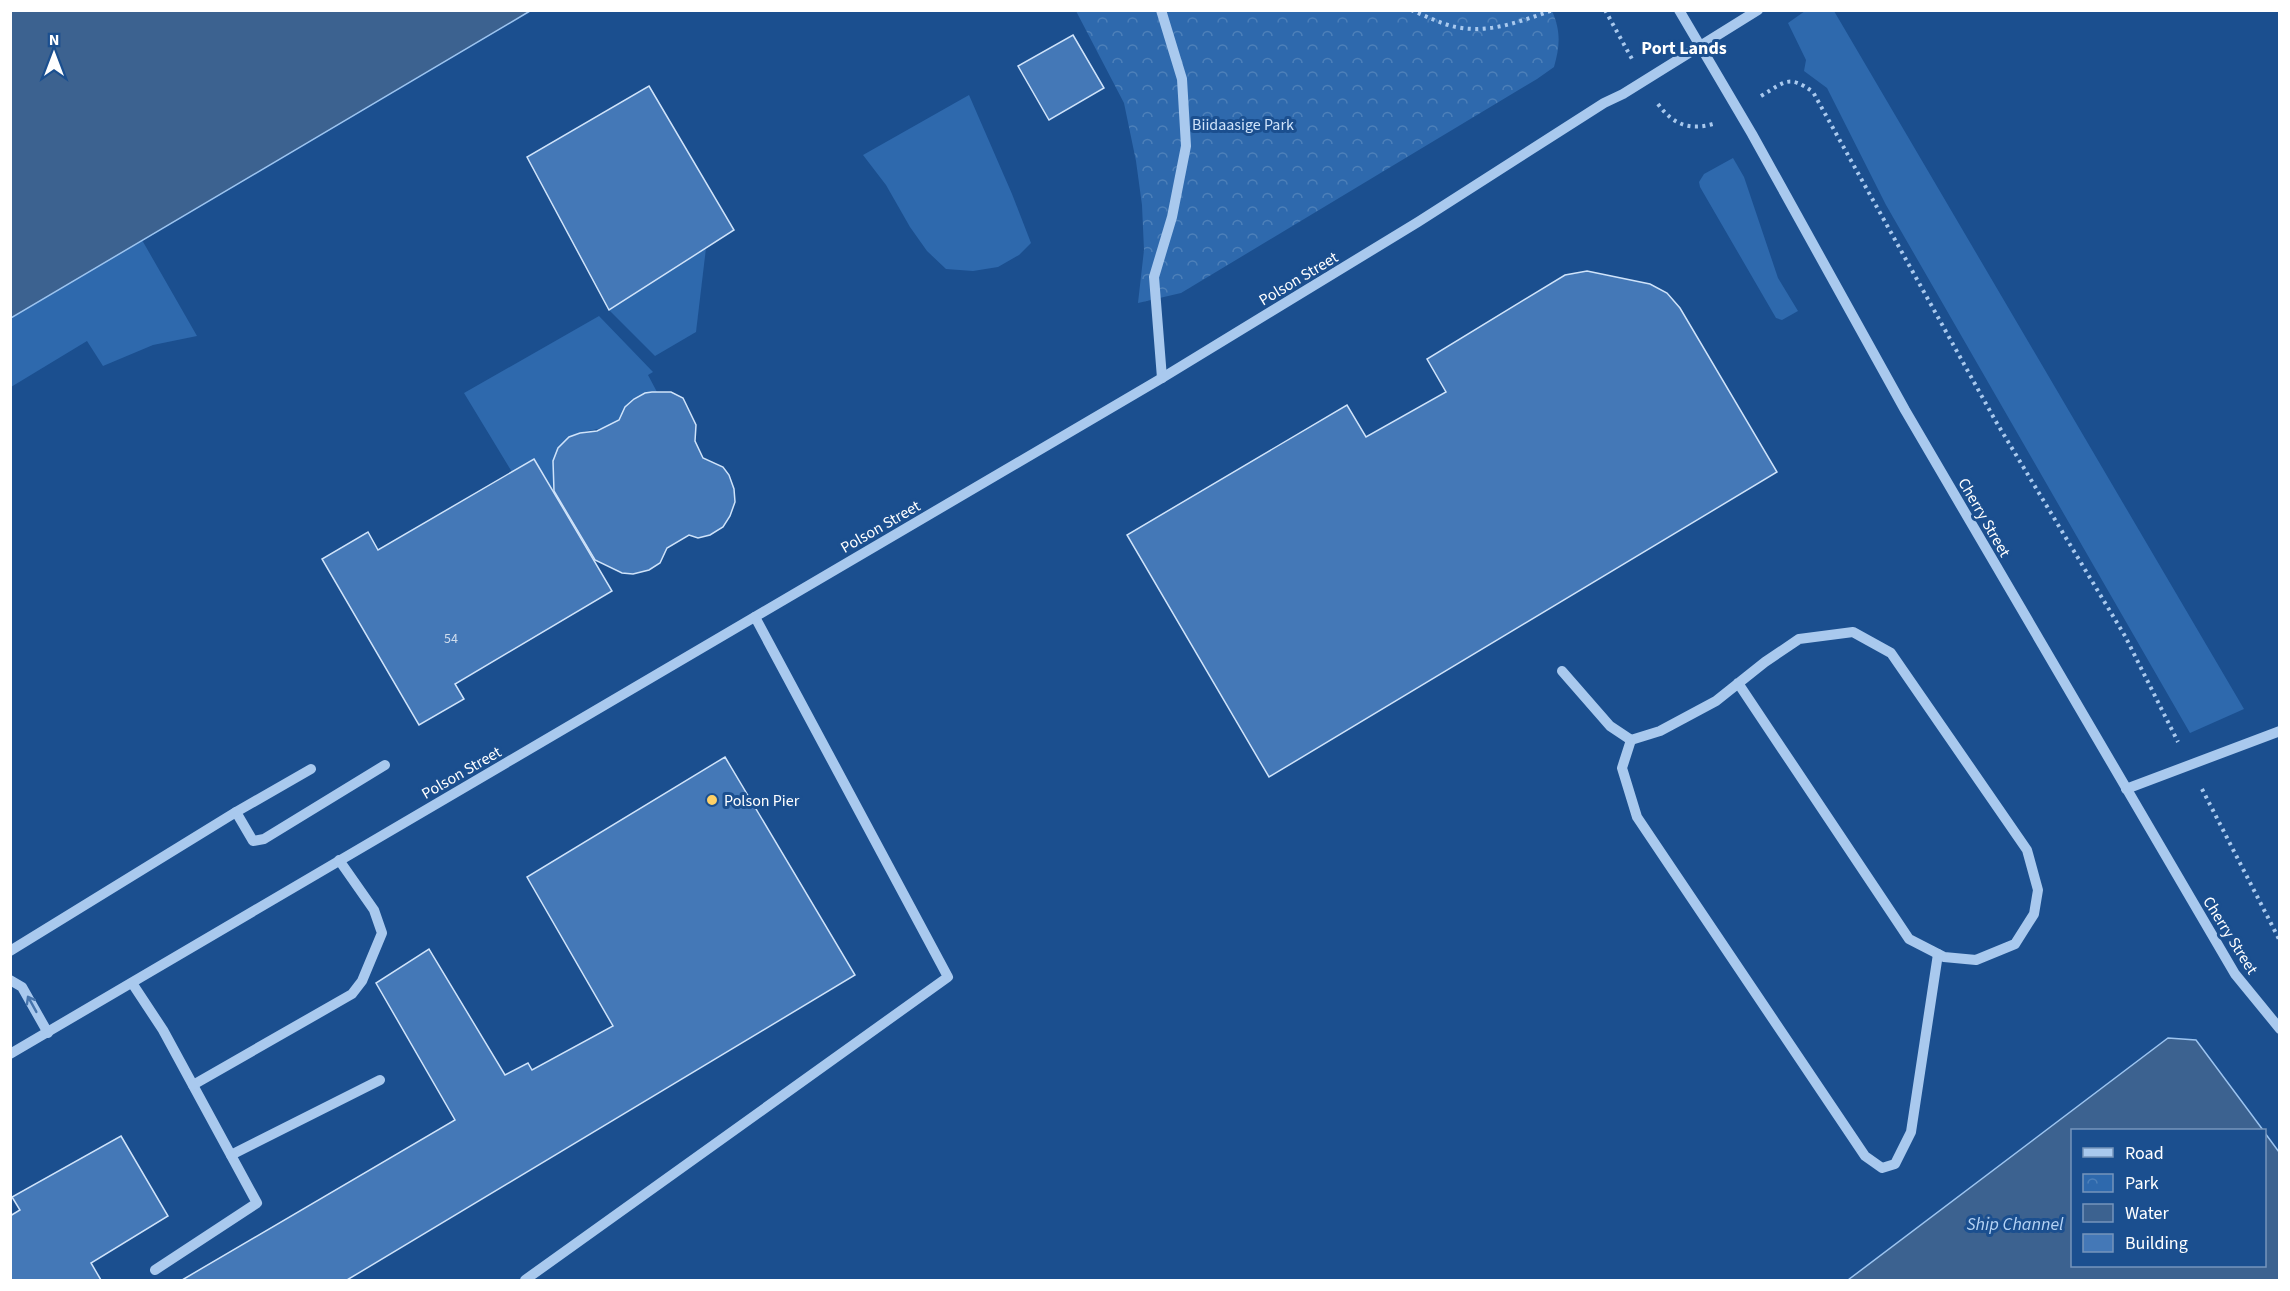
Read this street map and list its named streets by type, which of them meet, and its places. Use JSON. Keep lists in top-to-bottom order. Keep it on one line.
{"streets":{"street":["Polson Street","Cherry Street"]},"crossings":[["Polson Street","Cherry Street"]],"districts":["Port Lands"],"water":["Ship Channel"],"parks":["Biidaasige Park"],"places":["Polson Pier"],"house_numbers":["54"],"legend":["Road","Park","Water","Building"],"north":"top"}
